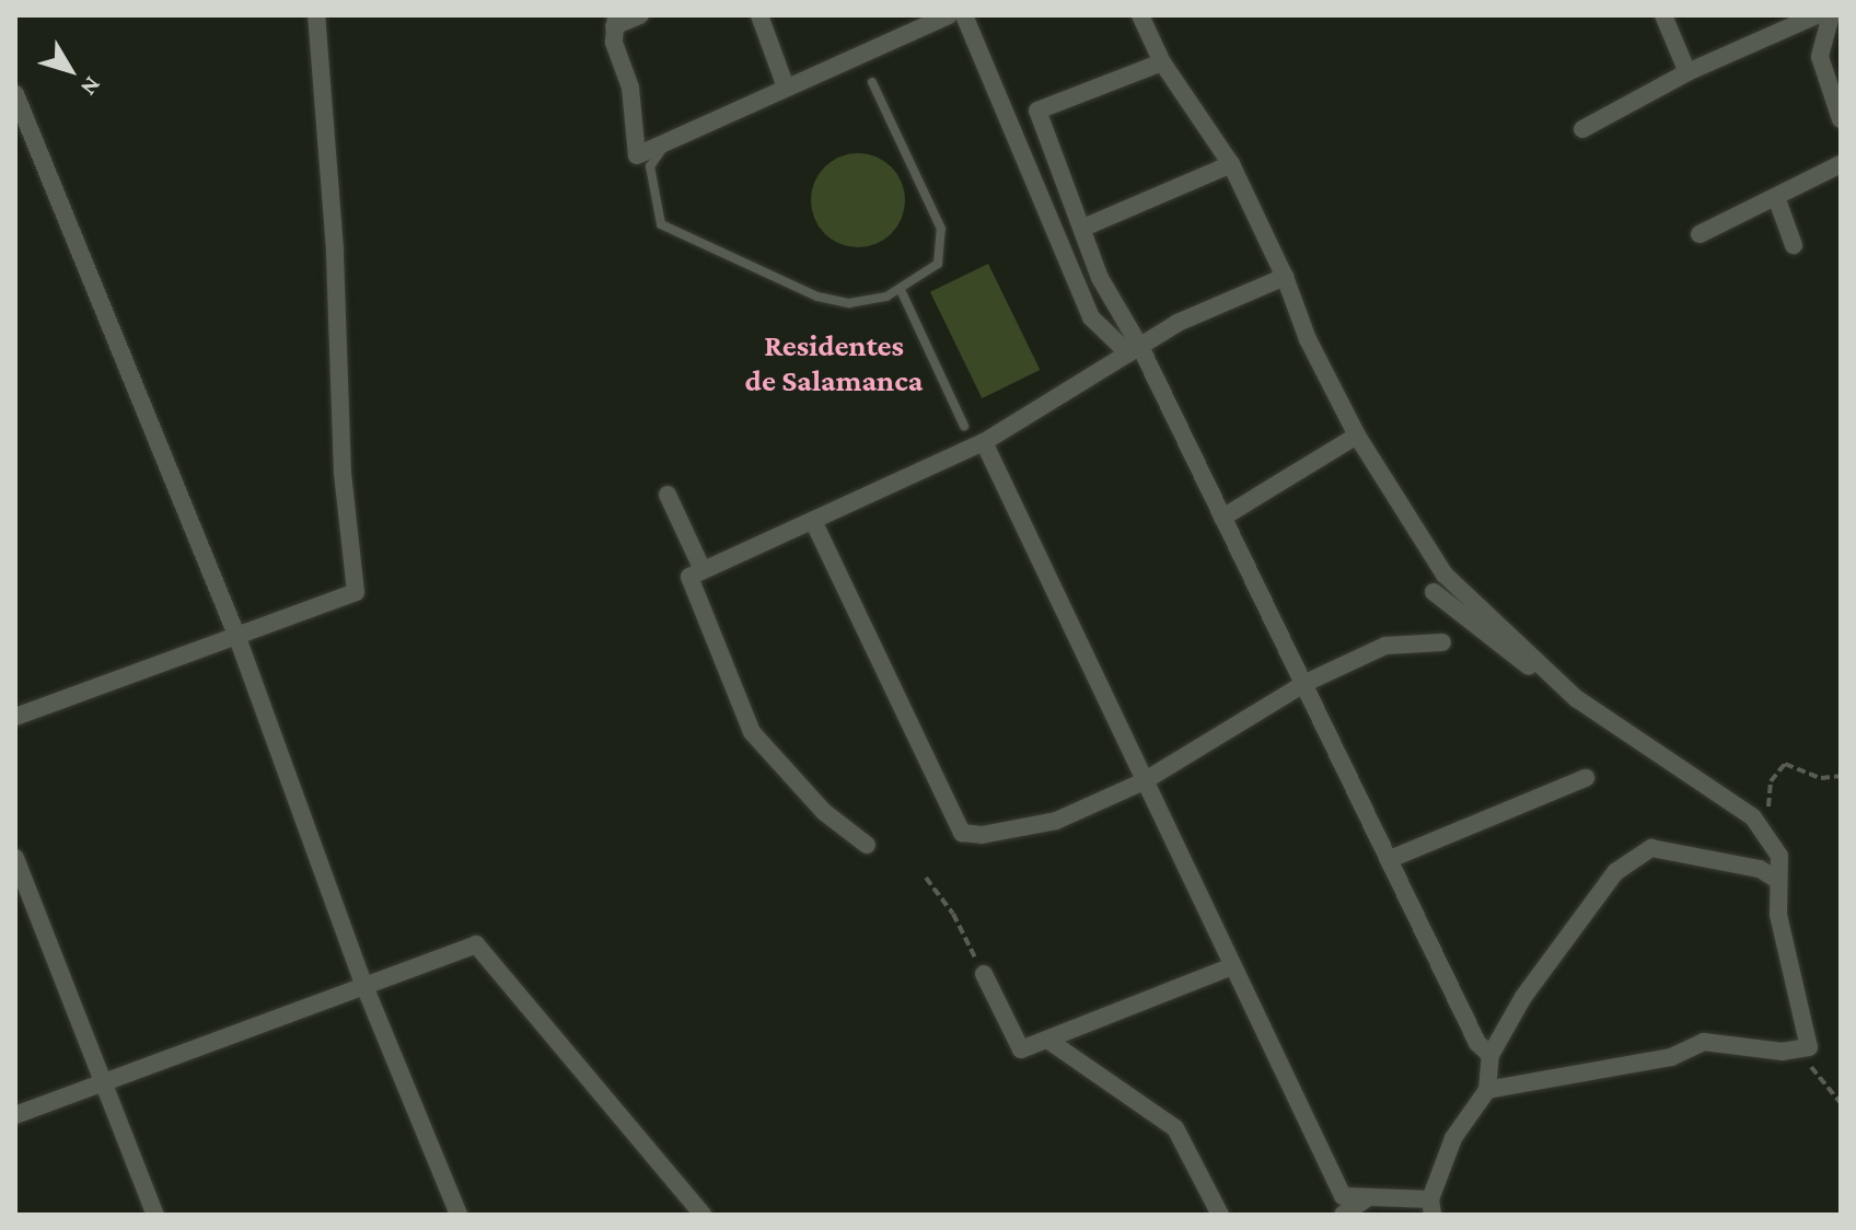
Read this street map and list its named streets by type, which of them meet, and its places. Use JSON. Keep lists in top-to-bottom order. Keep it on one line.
{"districts":["Residentes de Salamanca"],"north":"bottom right"}
